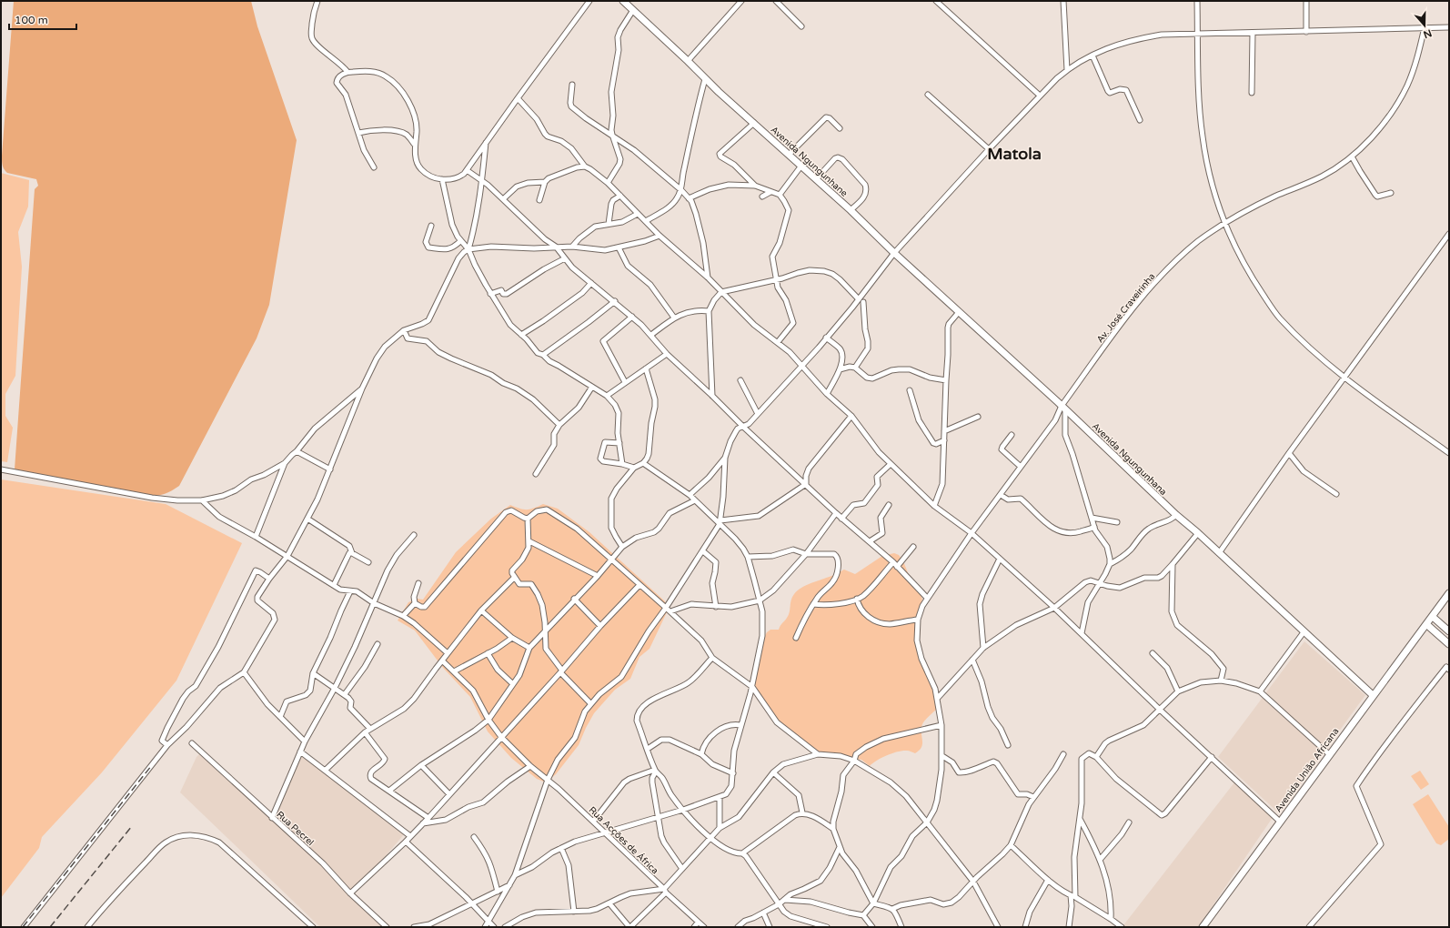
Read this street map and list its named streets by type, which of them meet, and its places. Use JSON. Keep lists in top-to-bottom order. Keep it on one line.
{"streets":{"street":["Avenida Ngungunhane","Av. José Craveirinha","Avenida Ngungunhana","Avenida União Africana","Rua Pecrel","Rua Acções de África"]},"crossings":[["Avenida Ngungunhane","Avenida Ngungunhana"],["Av. José Craveirinha","Avenida Ngungunhana"],["Avenida Ngungunhana","Avenida União Africana"]],"districts":["Matola"],"scale_bar":"100 m","north":"bottom"}
